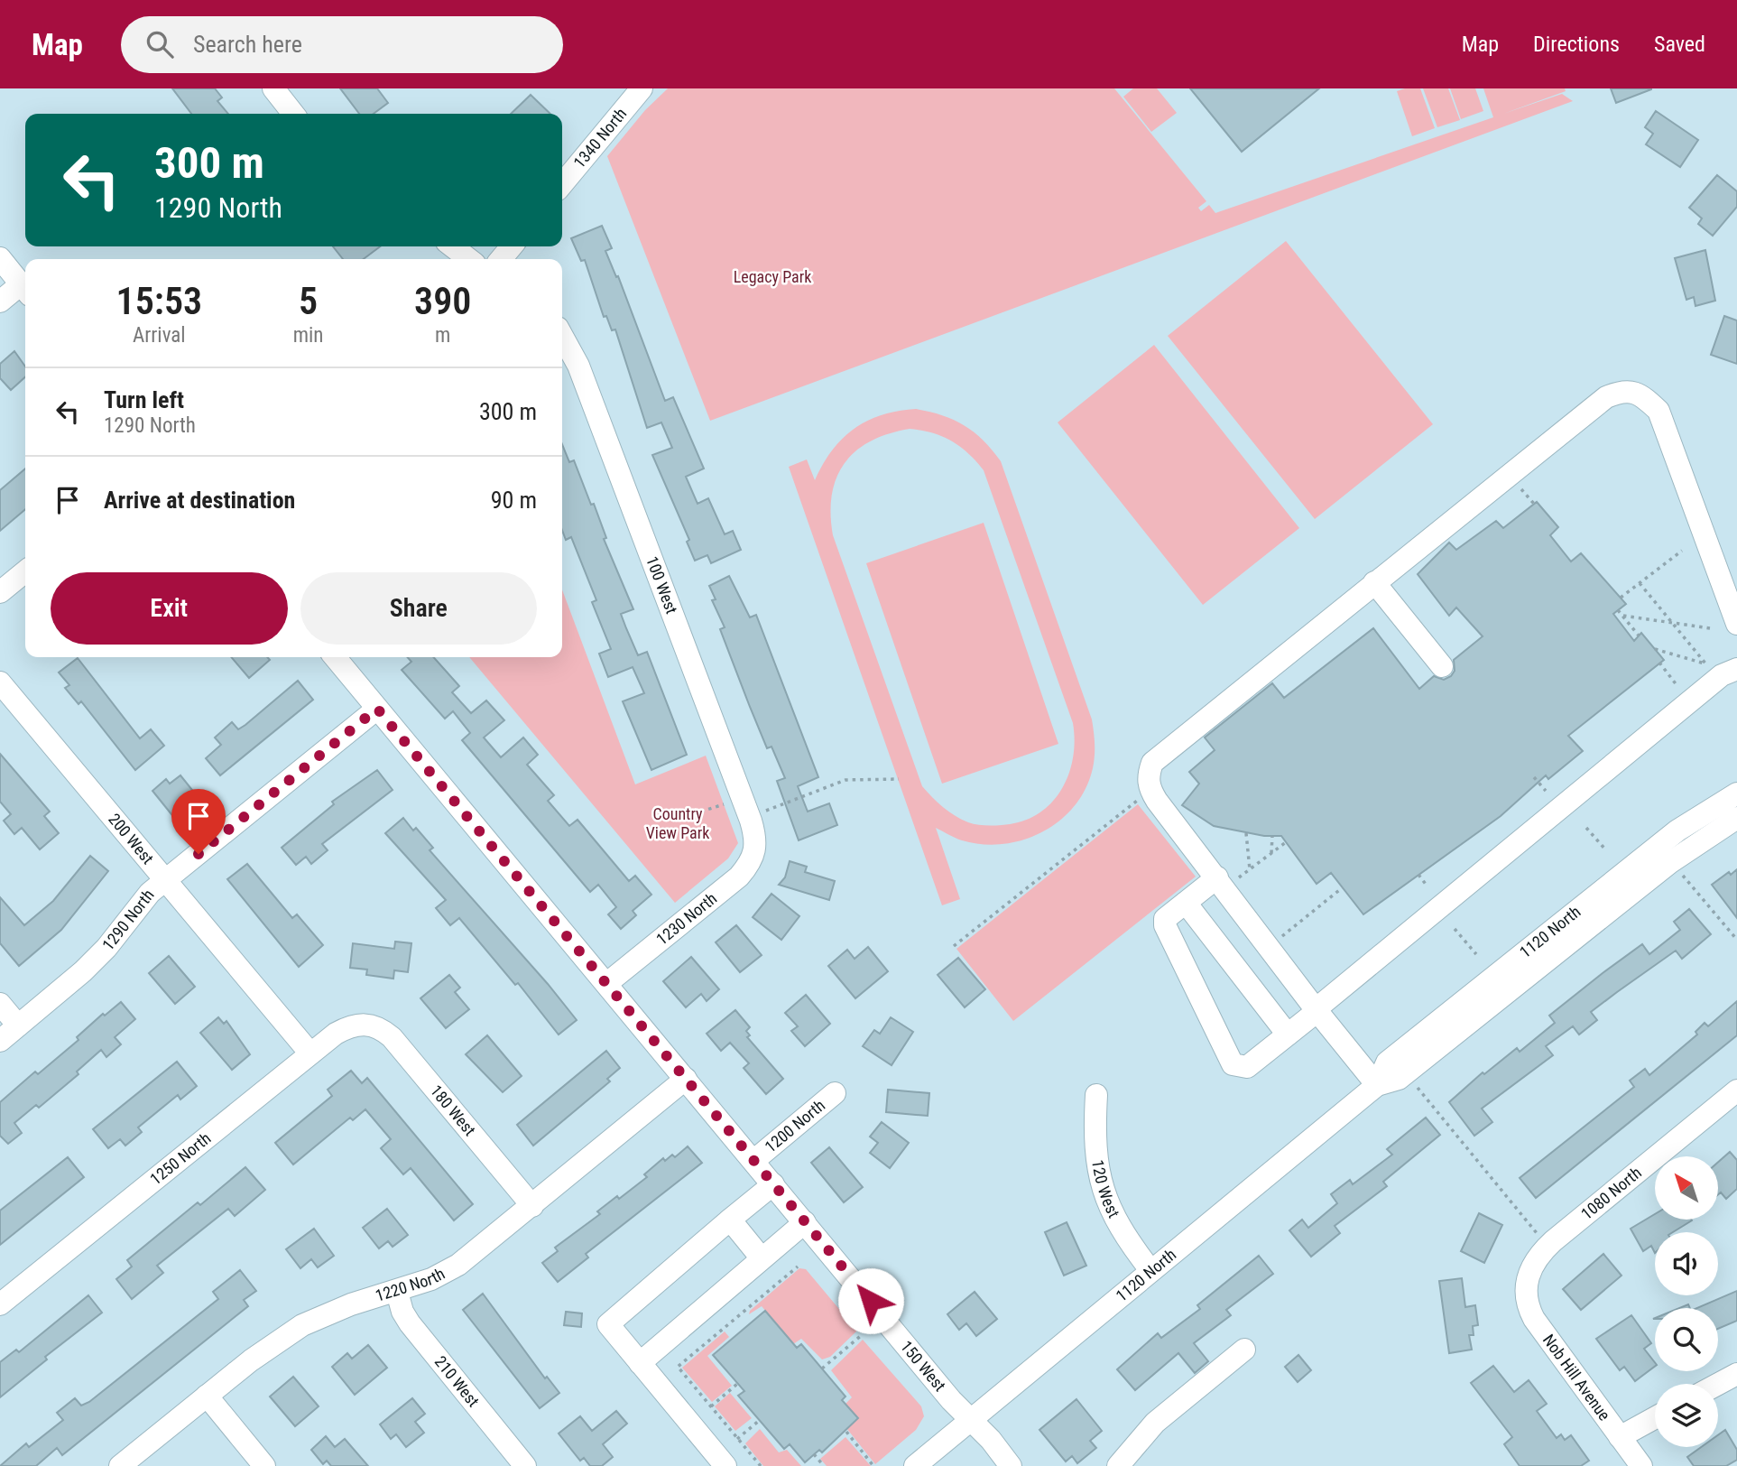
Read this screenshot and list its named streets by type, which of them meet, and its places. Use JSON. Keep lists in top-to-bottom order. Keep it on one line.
{"streets":{"street":["1340 North","100 West","200 West","1230 North","1290 North","1120 North","180 West","1200 North","1250 North","120 West","1080 North","1220 North","150 West","Nob Hill Avenue","210 West"]},"crossings":[["100 West","1230 North"],["200 West","1290 North"],["200 West","1250 North"],["1230 North","150 West"],["1290 North","150 West"],["1120 North","120 West"],["1120 North","150 West"],["180 West","1250 North"],["180 West","1220 North"],["1200 North","150 West"],["1080 North","Nob Hill Avenue"],["1220 North","150 West"],["1220 North","210 West"]],"parks":["Legacy Park","Country View Park"],"north":"top left","page":{"header":"Map","search":"Search here","nav":["Map","Directions","Saved"],"turn":["300 m","1290 North"],"eta":["15:53","Arrival","5","min","390","m"],"list":[{"name":"Turn left","note":"1290 North","value":"300 m"},{"name":"Arrive at destination","value":"90 m"}],"buttons":["Exit","Share"]}}
